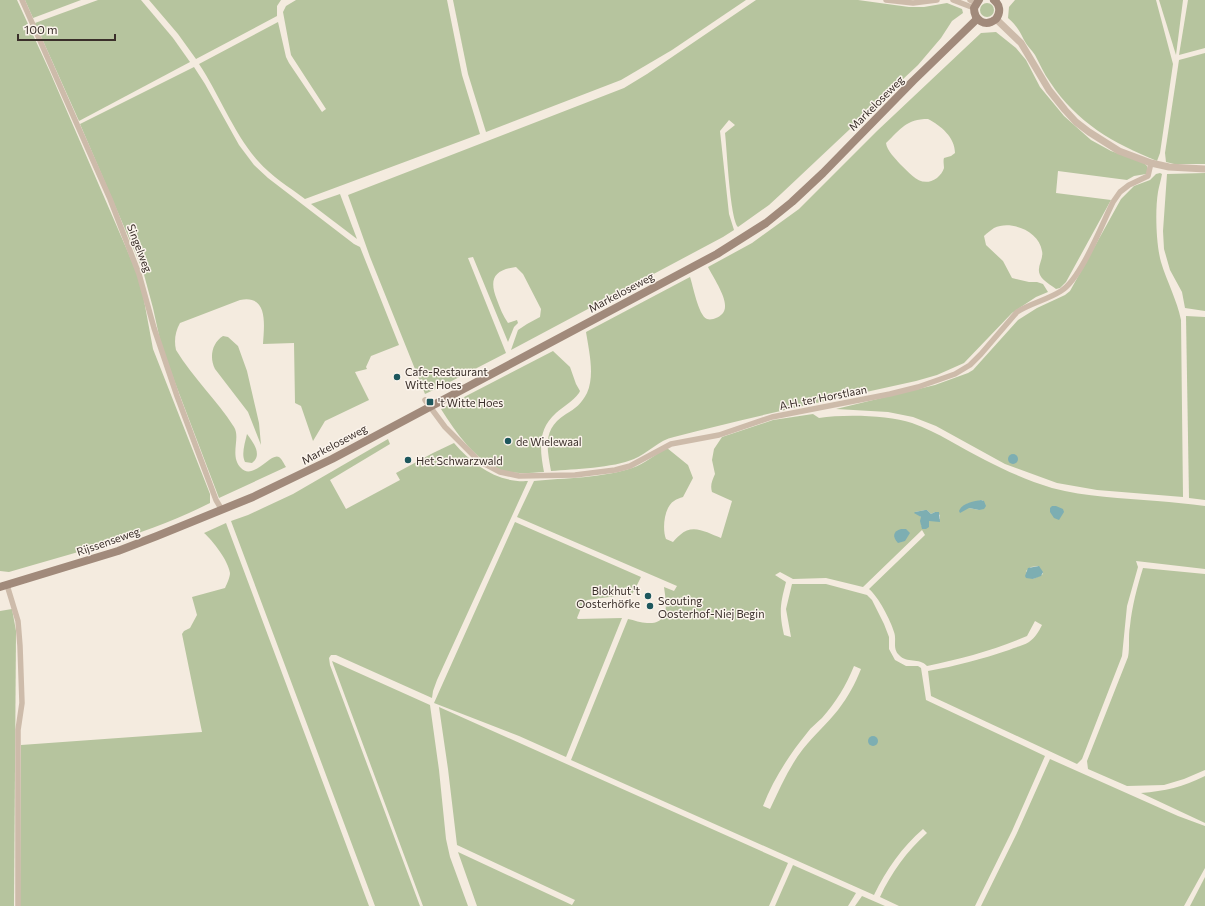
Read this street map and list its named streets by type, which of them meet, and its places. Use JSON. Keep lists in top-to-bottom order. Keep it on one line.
{"streets":{"main road":["Markeloseweg","Rijssenseweg"],"street":["Singelweg","A.H. ter Horstlaan"]},"crossings":[["Markeloseweg","Singelweg"],["Markeloseweg","A.H. ter Horstlaan"],["Markeloseweg","Rijssenseweg"],["Singelweg","Rijssenseweg"]],"places":{"other":["Cafe-Restaurant Witte Hoes","de Wielewaal","Het Schwarzwald","Blokhut 't Oosterhöfke","Scouting Oosterhof-Niej Begin"],"transit":["'t Witte Hoes"]},"scale_bar":"100 m"}
